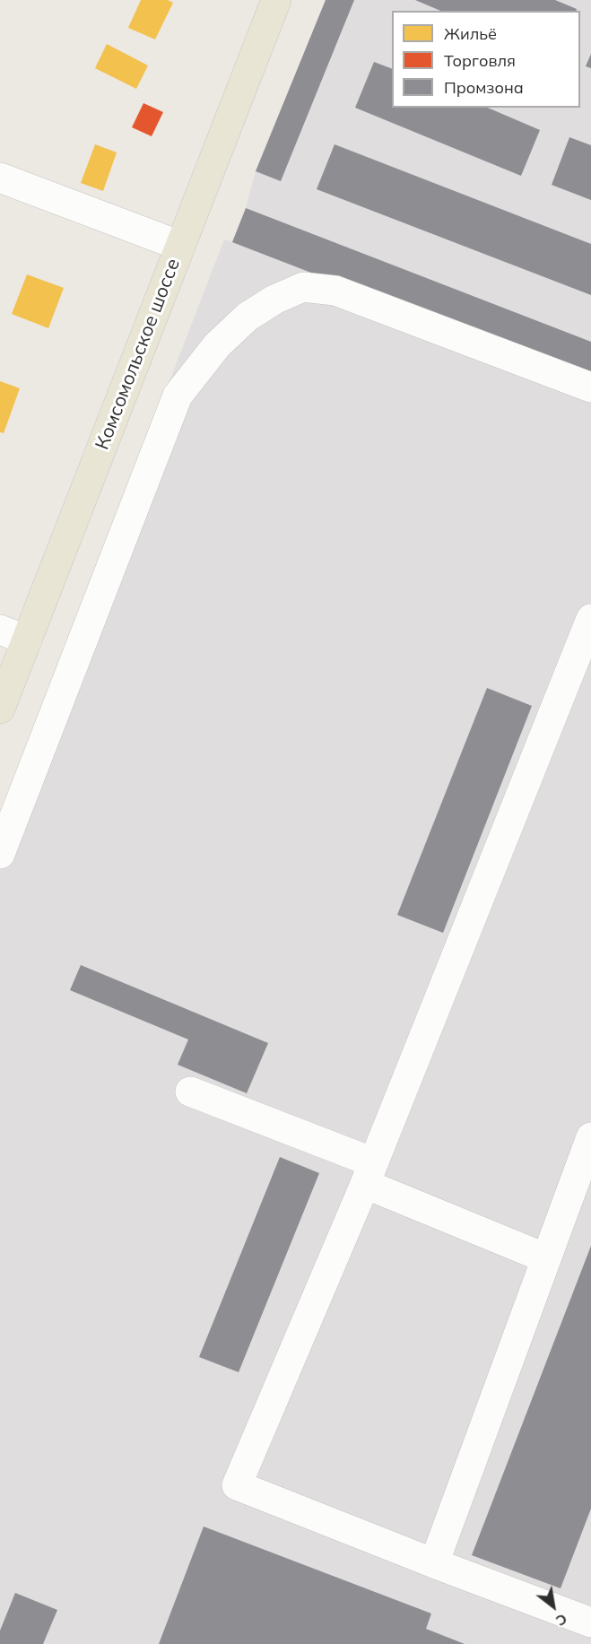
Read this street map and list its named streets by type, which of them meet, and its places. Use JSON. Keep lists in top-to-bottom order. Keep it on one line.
{"streets":{"main road":["Комсомольское шоссе"]},"legend":["Жильё","Торговля","Промзона"],"north":"bottom right"}
